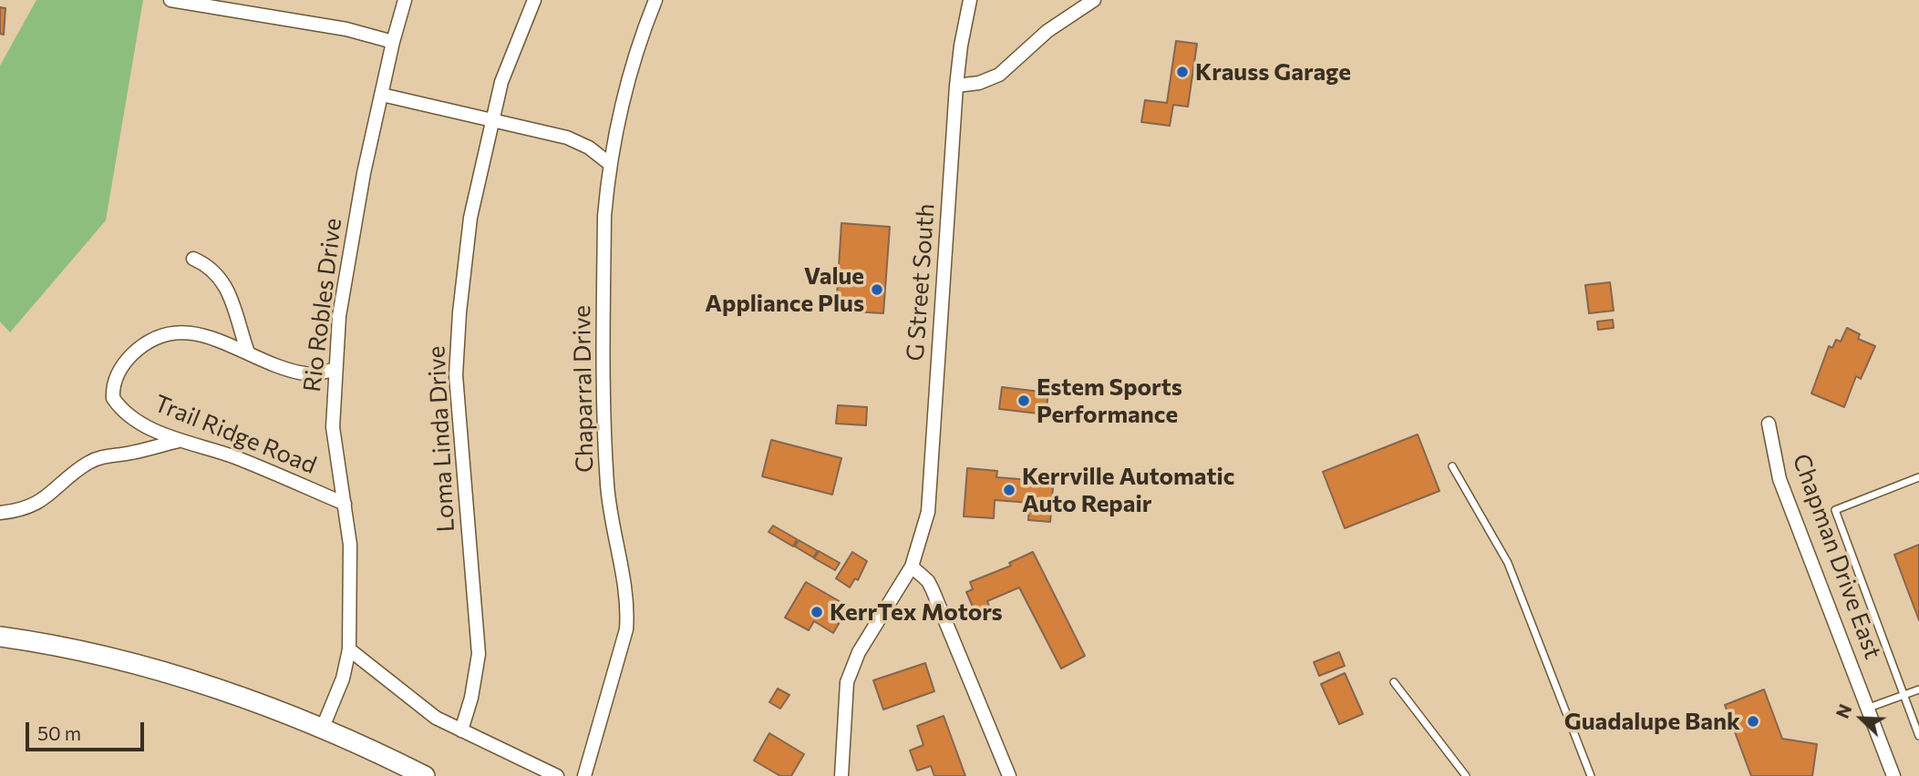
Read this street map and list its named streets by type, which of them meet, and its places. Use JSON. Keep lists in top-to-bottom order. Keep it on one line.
{"streets":{"street":["G Street South","Rio Robles Drive","Chaparral Drive","Trail Ridge Road","Loma Linda Drive","Chapman Drive East"]},"crossings":[["Rio Robles Drive","Trail Ridge Road"]],"places":["Krauss Garage","Value Appliance Plus","Estem Sports Performance","Kerrville Automatic Auto Repair","KerrTex Motors","Guadalupe Bank"],"scale_bar":"50 m","north":"top left"}
